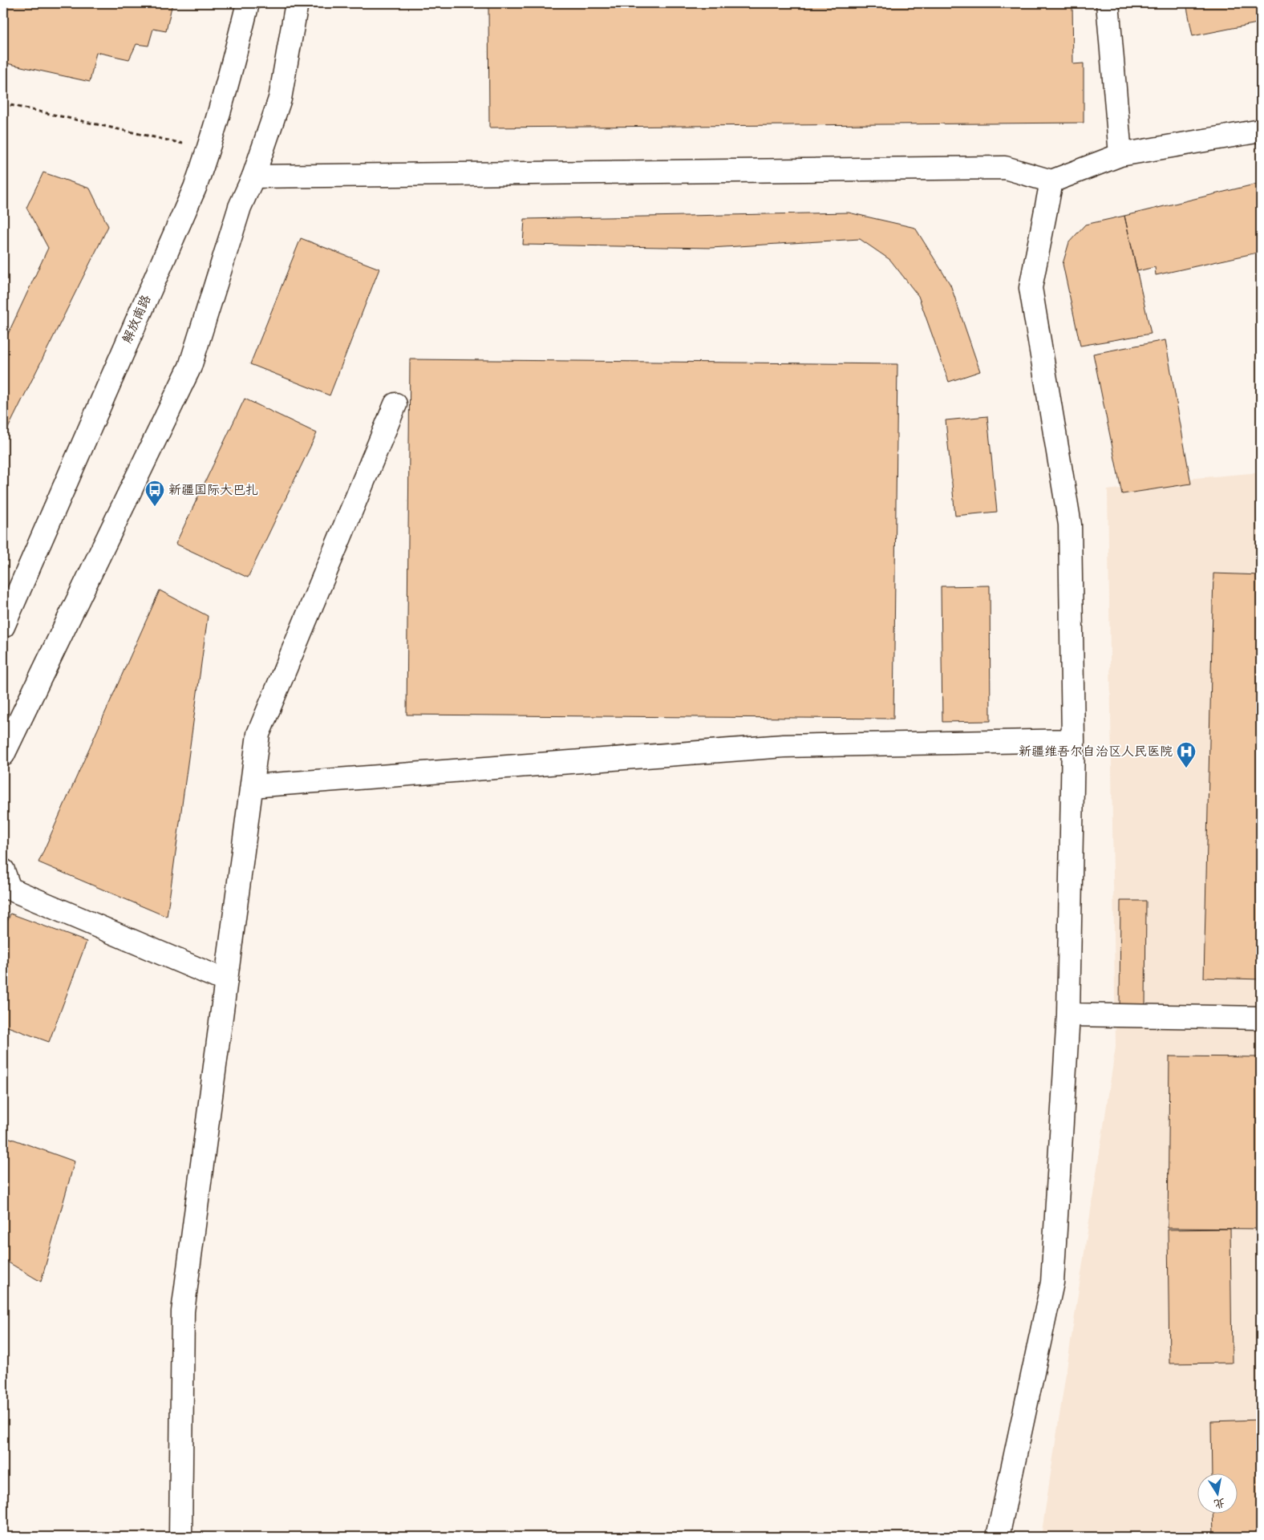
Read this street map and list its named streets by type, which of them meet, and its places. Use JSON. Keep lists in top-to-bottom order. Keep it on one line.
{"streets":{"street":["解放南路"]},"places":{"bus stop":["新疆国际大巴扎"],"hospital":["新疆维吾尔自治区人民医院"]},"north":"bottom"}
